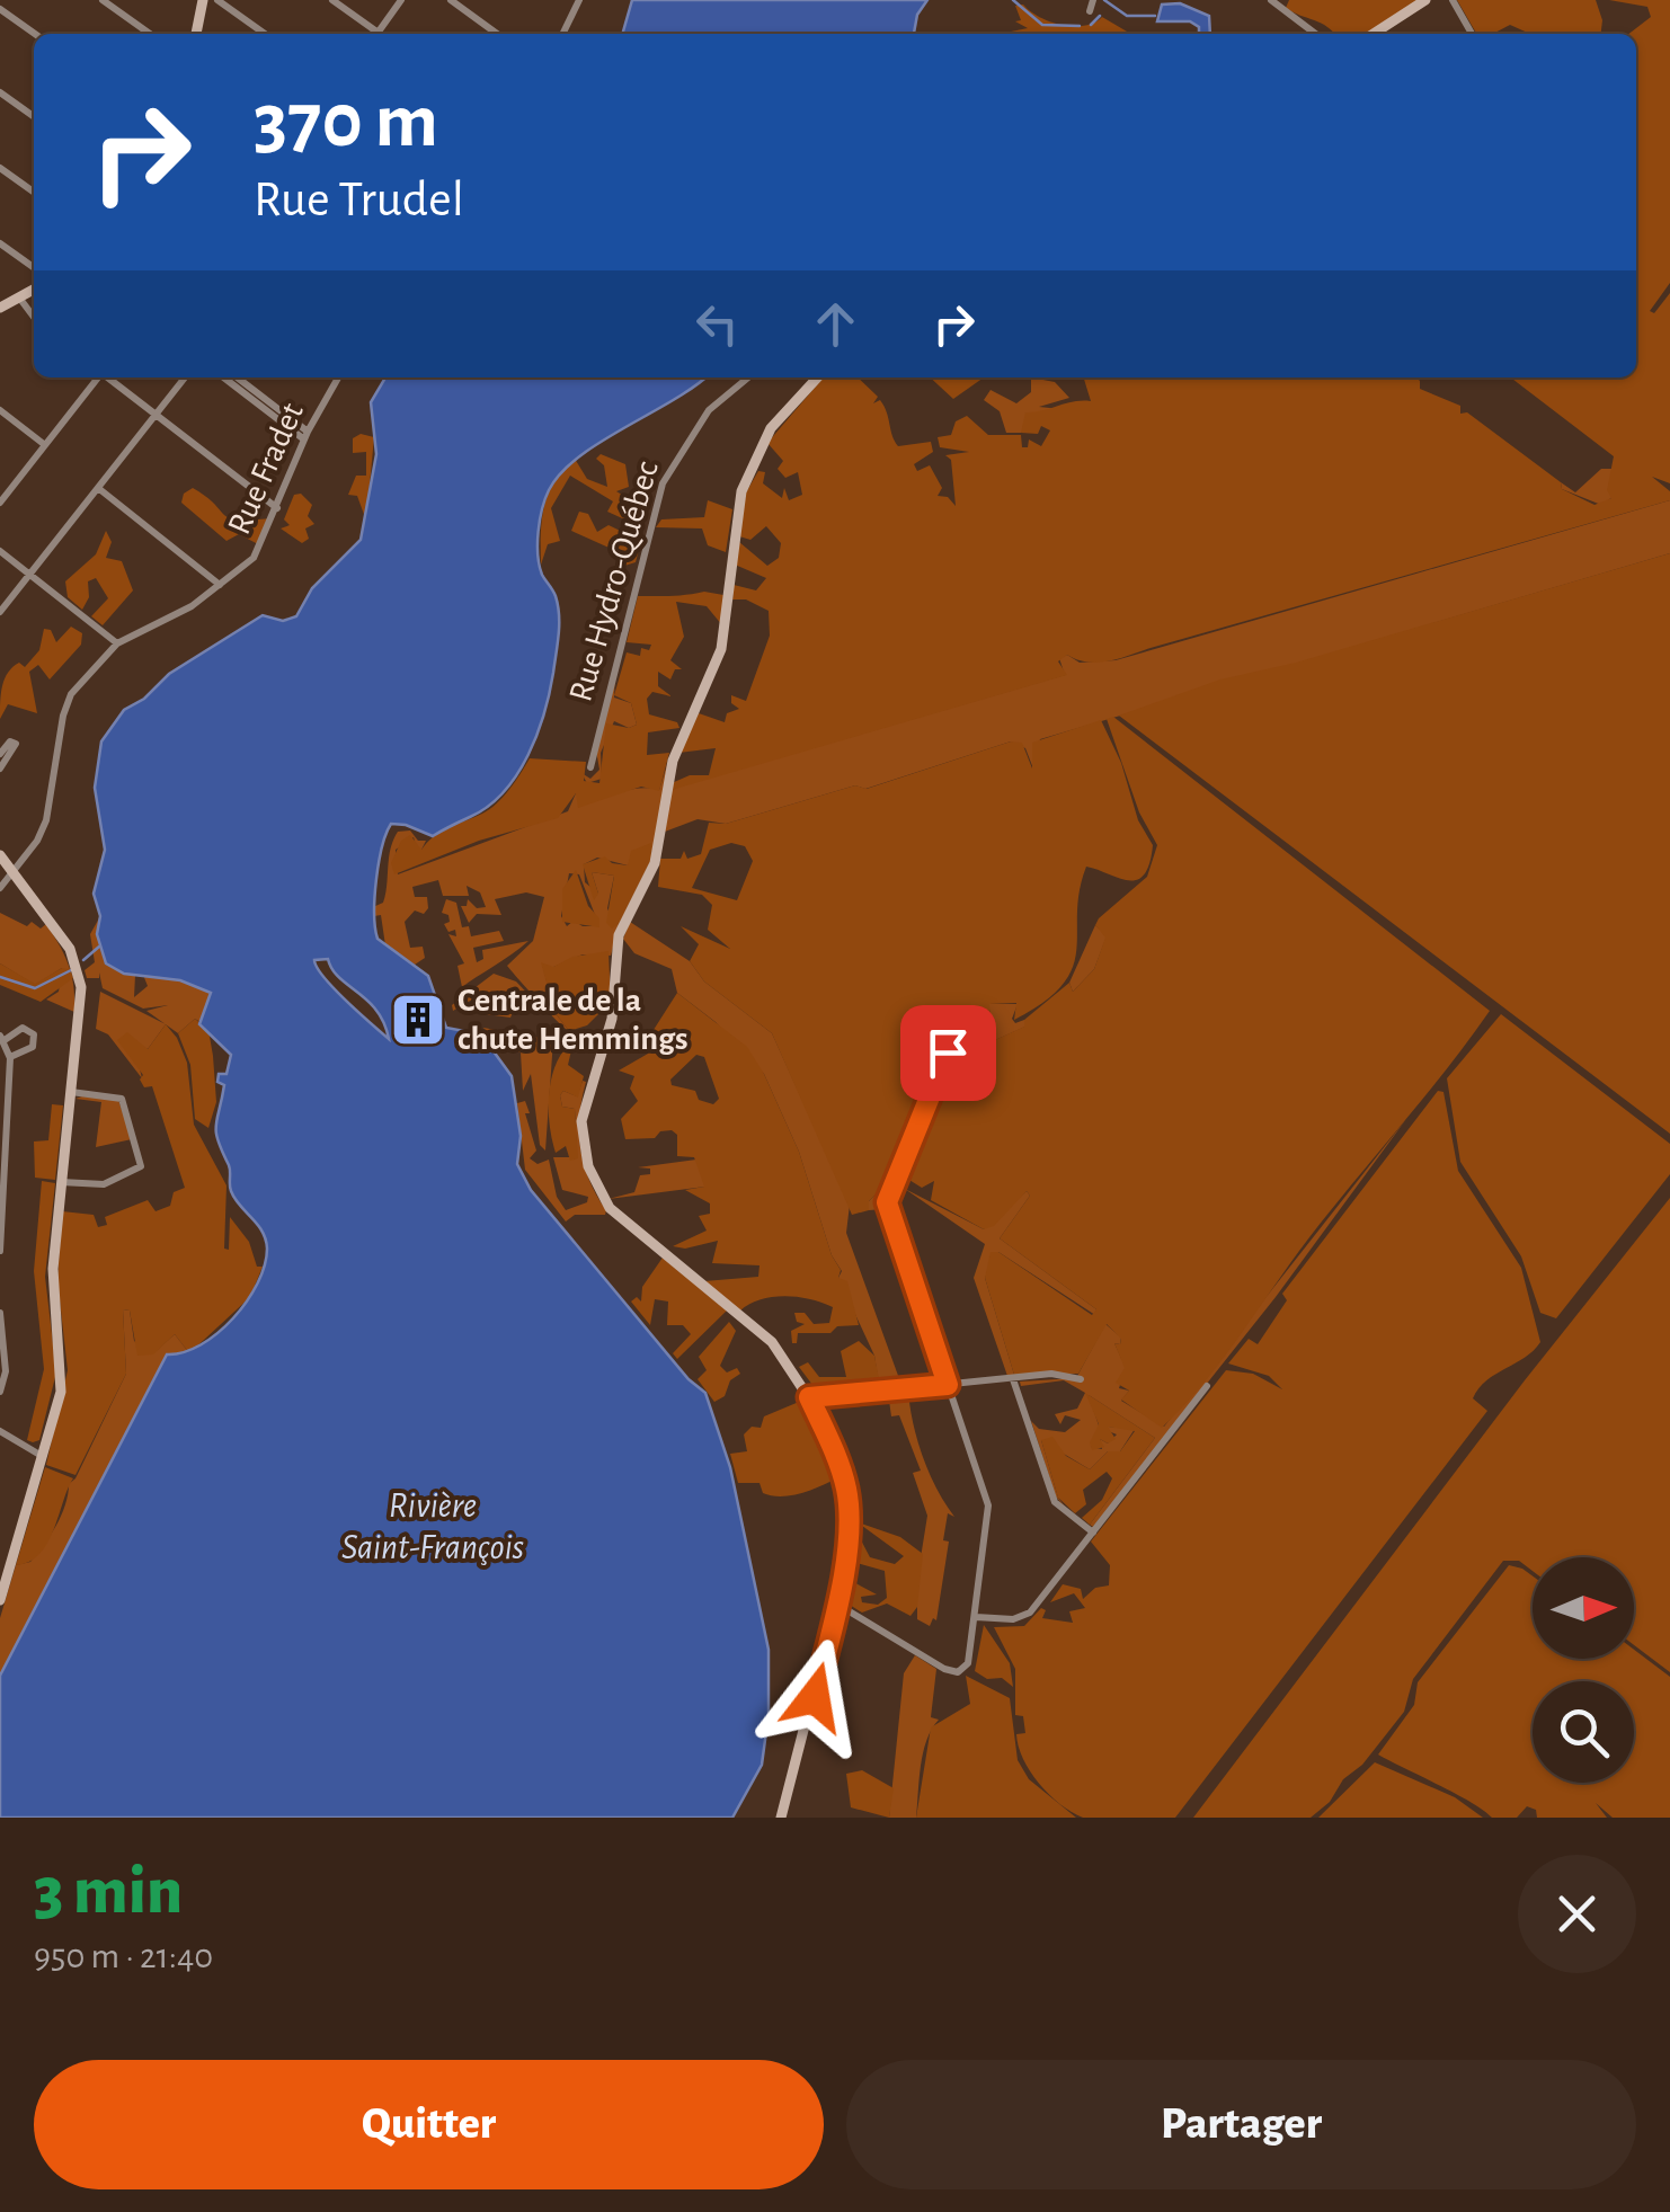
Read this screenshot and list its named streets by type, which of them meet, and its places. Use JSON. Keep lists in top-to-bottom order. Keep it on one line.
{"streets":{"street":["Rue Fradet","Rue Hydro-Québec"]},"water":["Rivière Saint-François"],"places":{"building":["Centrale de la chute Hemmings"]},"north":"right","page":{"turn":["370 m","Rue Trudel"],"heading":["3 min","950 m · 21:40"],"buttons":["Quitter","Partager"]}}
